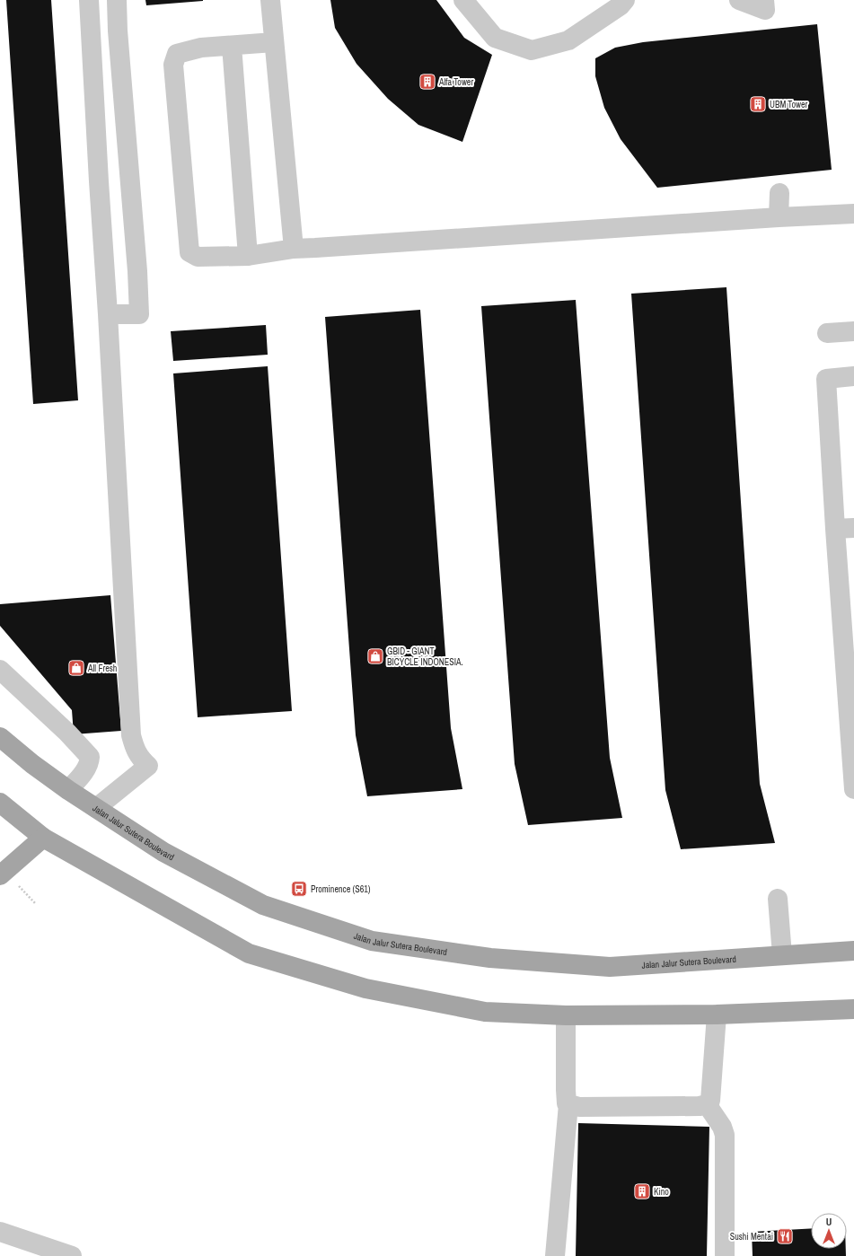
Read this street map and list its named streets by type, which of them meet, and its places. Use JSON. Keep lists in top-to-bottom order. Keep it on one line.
{"streets":{"main road":["Jalan Jalur Sutera Boulevard"]},"places":{"building":["Alfa Tower","UBM Tower","Kino"],"shop":["GBID - GIANT BICYCLE INDONESIA.","All Fresh"],"bus stop":["Prominence (S61)"],"restaurant":["Sushi Mentai"]},"north":"top"}
